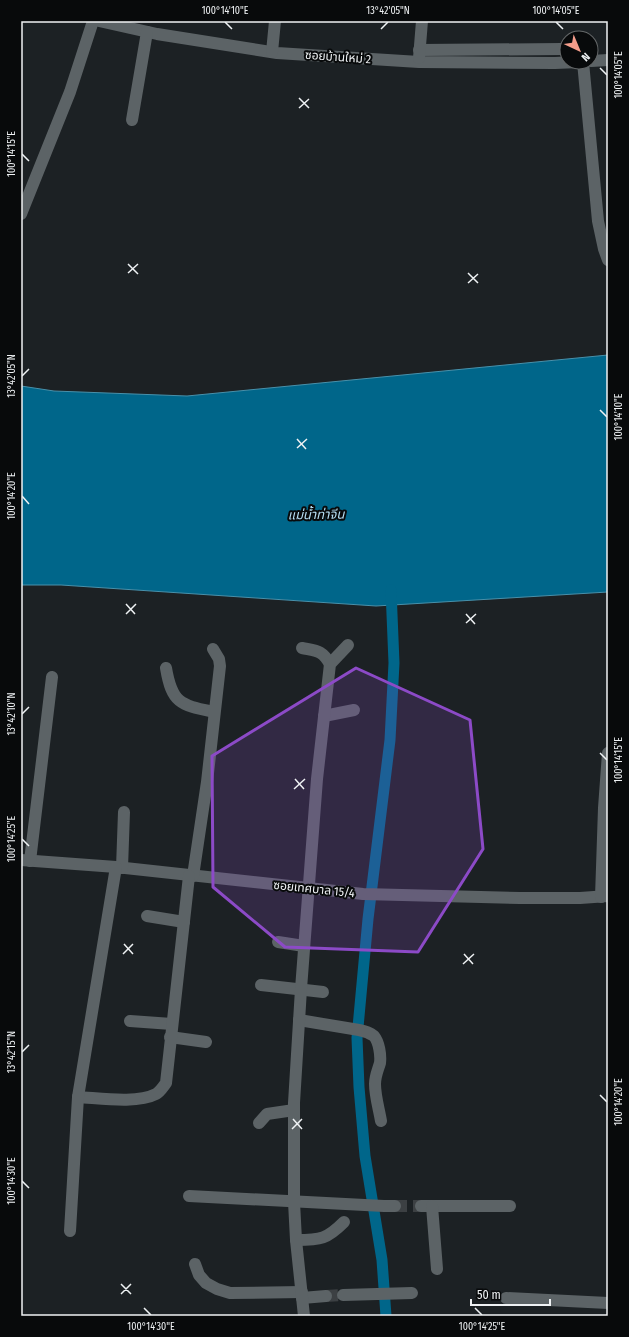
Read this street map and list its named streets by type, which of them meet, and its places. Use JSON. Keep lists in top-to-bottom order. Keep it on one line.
{"streets":{"street":["ซอยบ้านใหม่ 2","ซอยเทศบาล 15/4"]},"water":["แม่น้ำท่าจีน"],"scale_bar":"50 m","north":"bottom right","coordinates":["100°14'10\"E","13°42'05\"N","100°14'05\"E","100°14'15\"E","100°14'20\"E","13°42'10\"N","100°14'25\"E","13°42'15\"N","100°14'30\"E"]}
